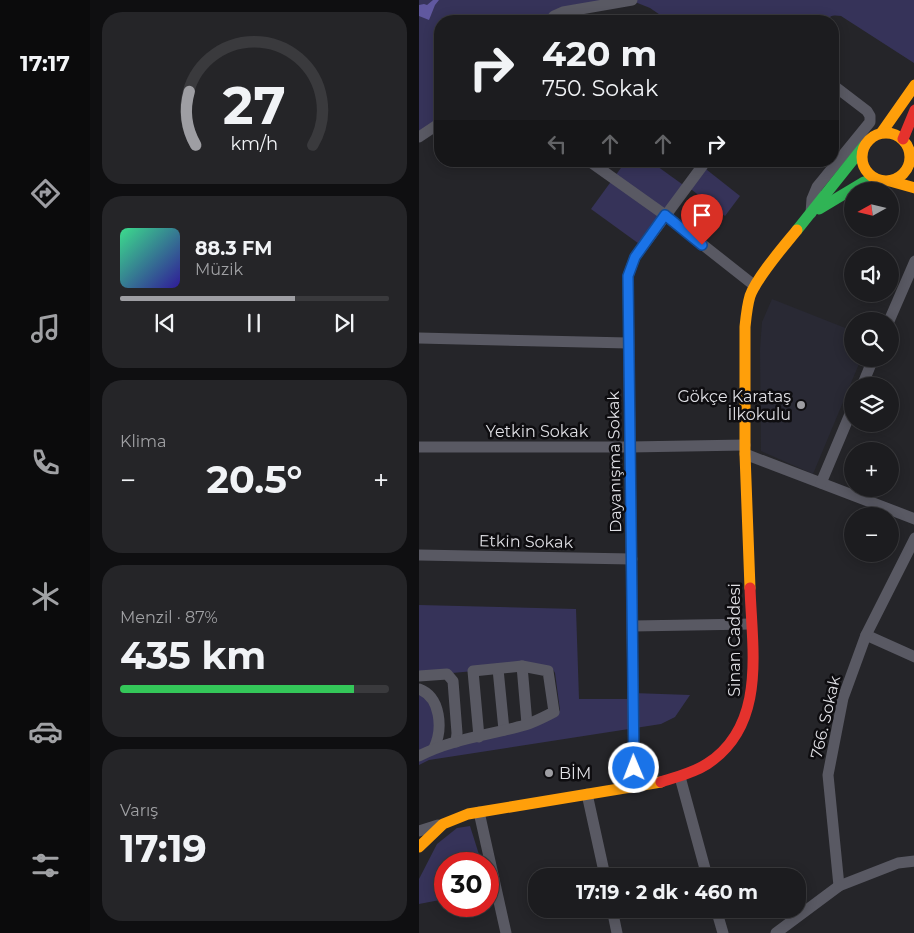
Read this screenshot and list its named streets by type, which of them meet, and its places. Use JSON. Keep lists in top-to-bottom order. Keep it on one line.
{"streets":{"main road":["Sinan Caddesi"],"street":["Yetkin Sokak","Dayanışma Sokak","Etkin Sokak","766. Sokak"]},"crossings":[["Yetkin Sokak","Dayanışma Sokak"],["Yetkin Sokak","Sinan Caddesi"],["Dayanışma Sokak","Etkin Sokak"],["Dayanışma Sokak","Sinan Caddesi"]],"places":["Gökçe Karataş İlkokulu","BİM"],"north":"left","page":{"tabs":"17:17","turn":["420 m","750. Sokak"],"map_buttons":["+","−"],"song":["88.3 FM","Müzik"],"tile":["Klima",["Menzil · 87%","435 km"],["Varış","17:19"]],"heat":["−","20.5°","+"],"limit":"30","trip":"17:19 · 2 dk · 460 m","gauge":["27","km/h"]}}
